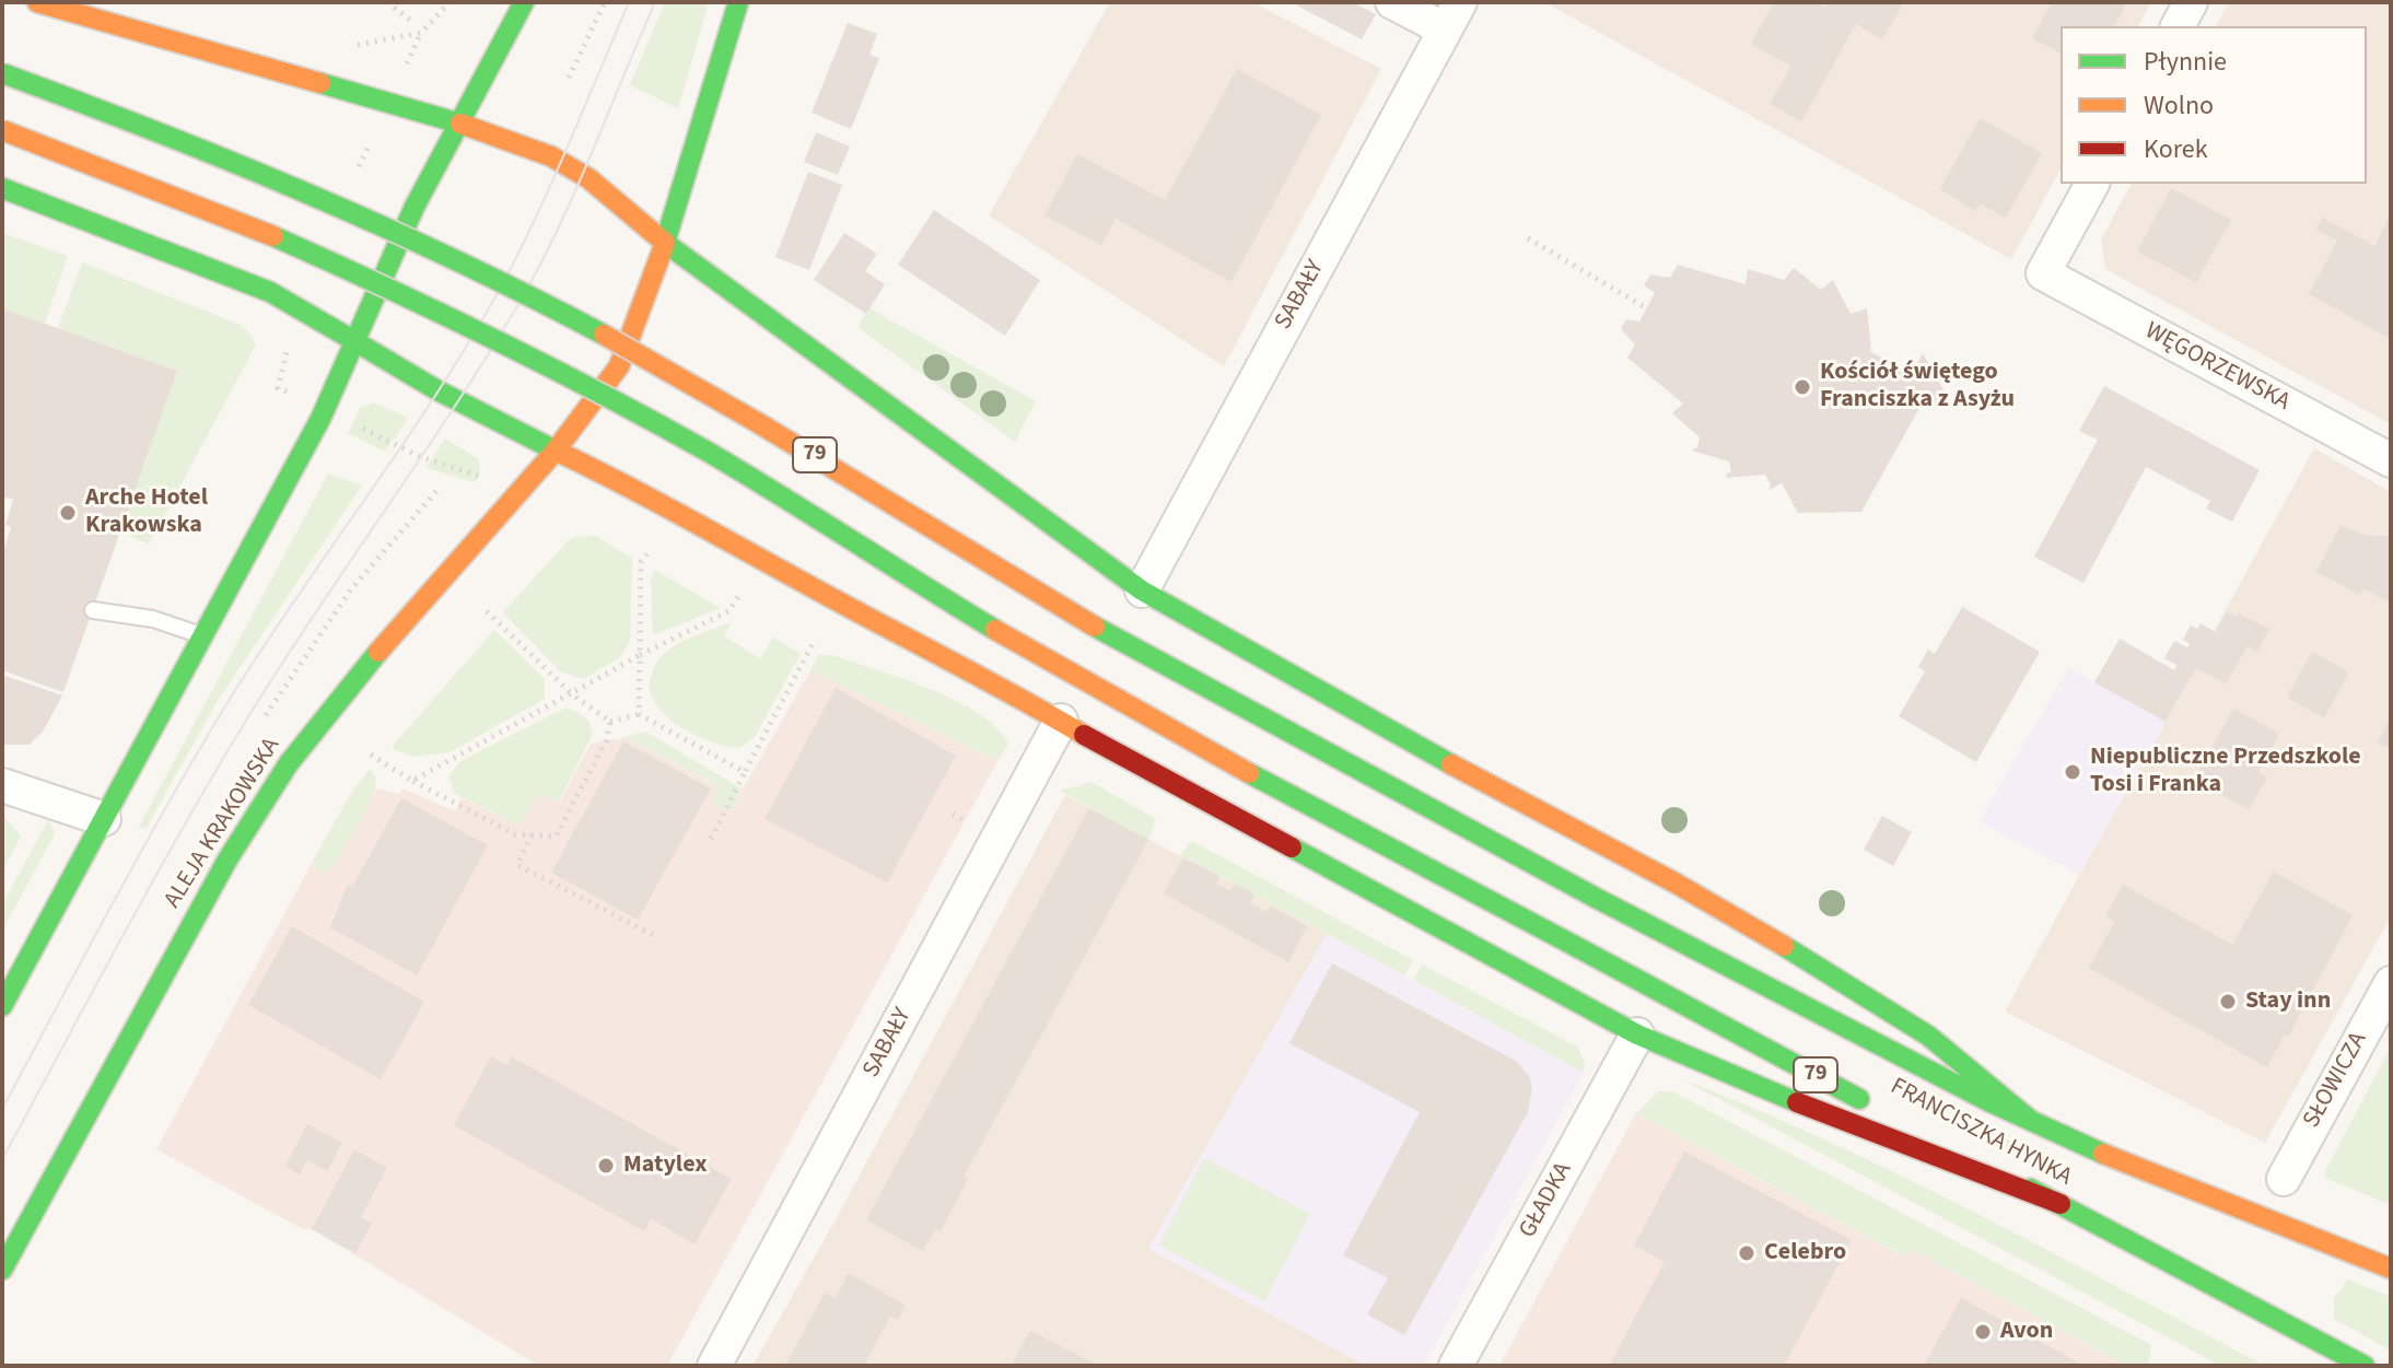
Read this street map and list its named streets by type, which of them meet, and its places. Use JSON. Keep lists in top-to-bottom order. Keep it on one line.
{"streets":{"main road":["79","ALEJA KRAKOWSKA","FRANCISZKA HYNKA"],"street":["SABAŁY","WĘGORZEWSKA","SŁOWICZA","GŁADKA"]},"places":["Kościół świętego Franciszka z Asyżu","Arche Hotel Krakowska","Niepubliczne Przedszkole Tosi i Franka","Stay inn","Matylex","Celebro","Avon"],"legend":["Płynnie","Wolno","Korek"]}
